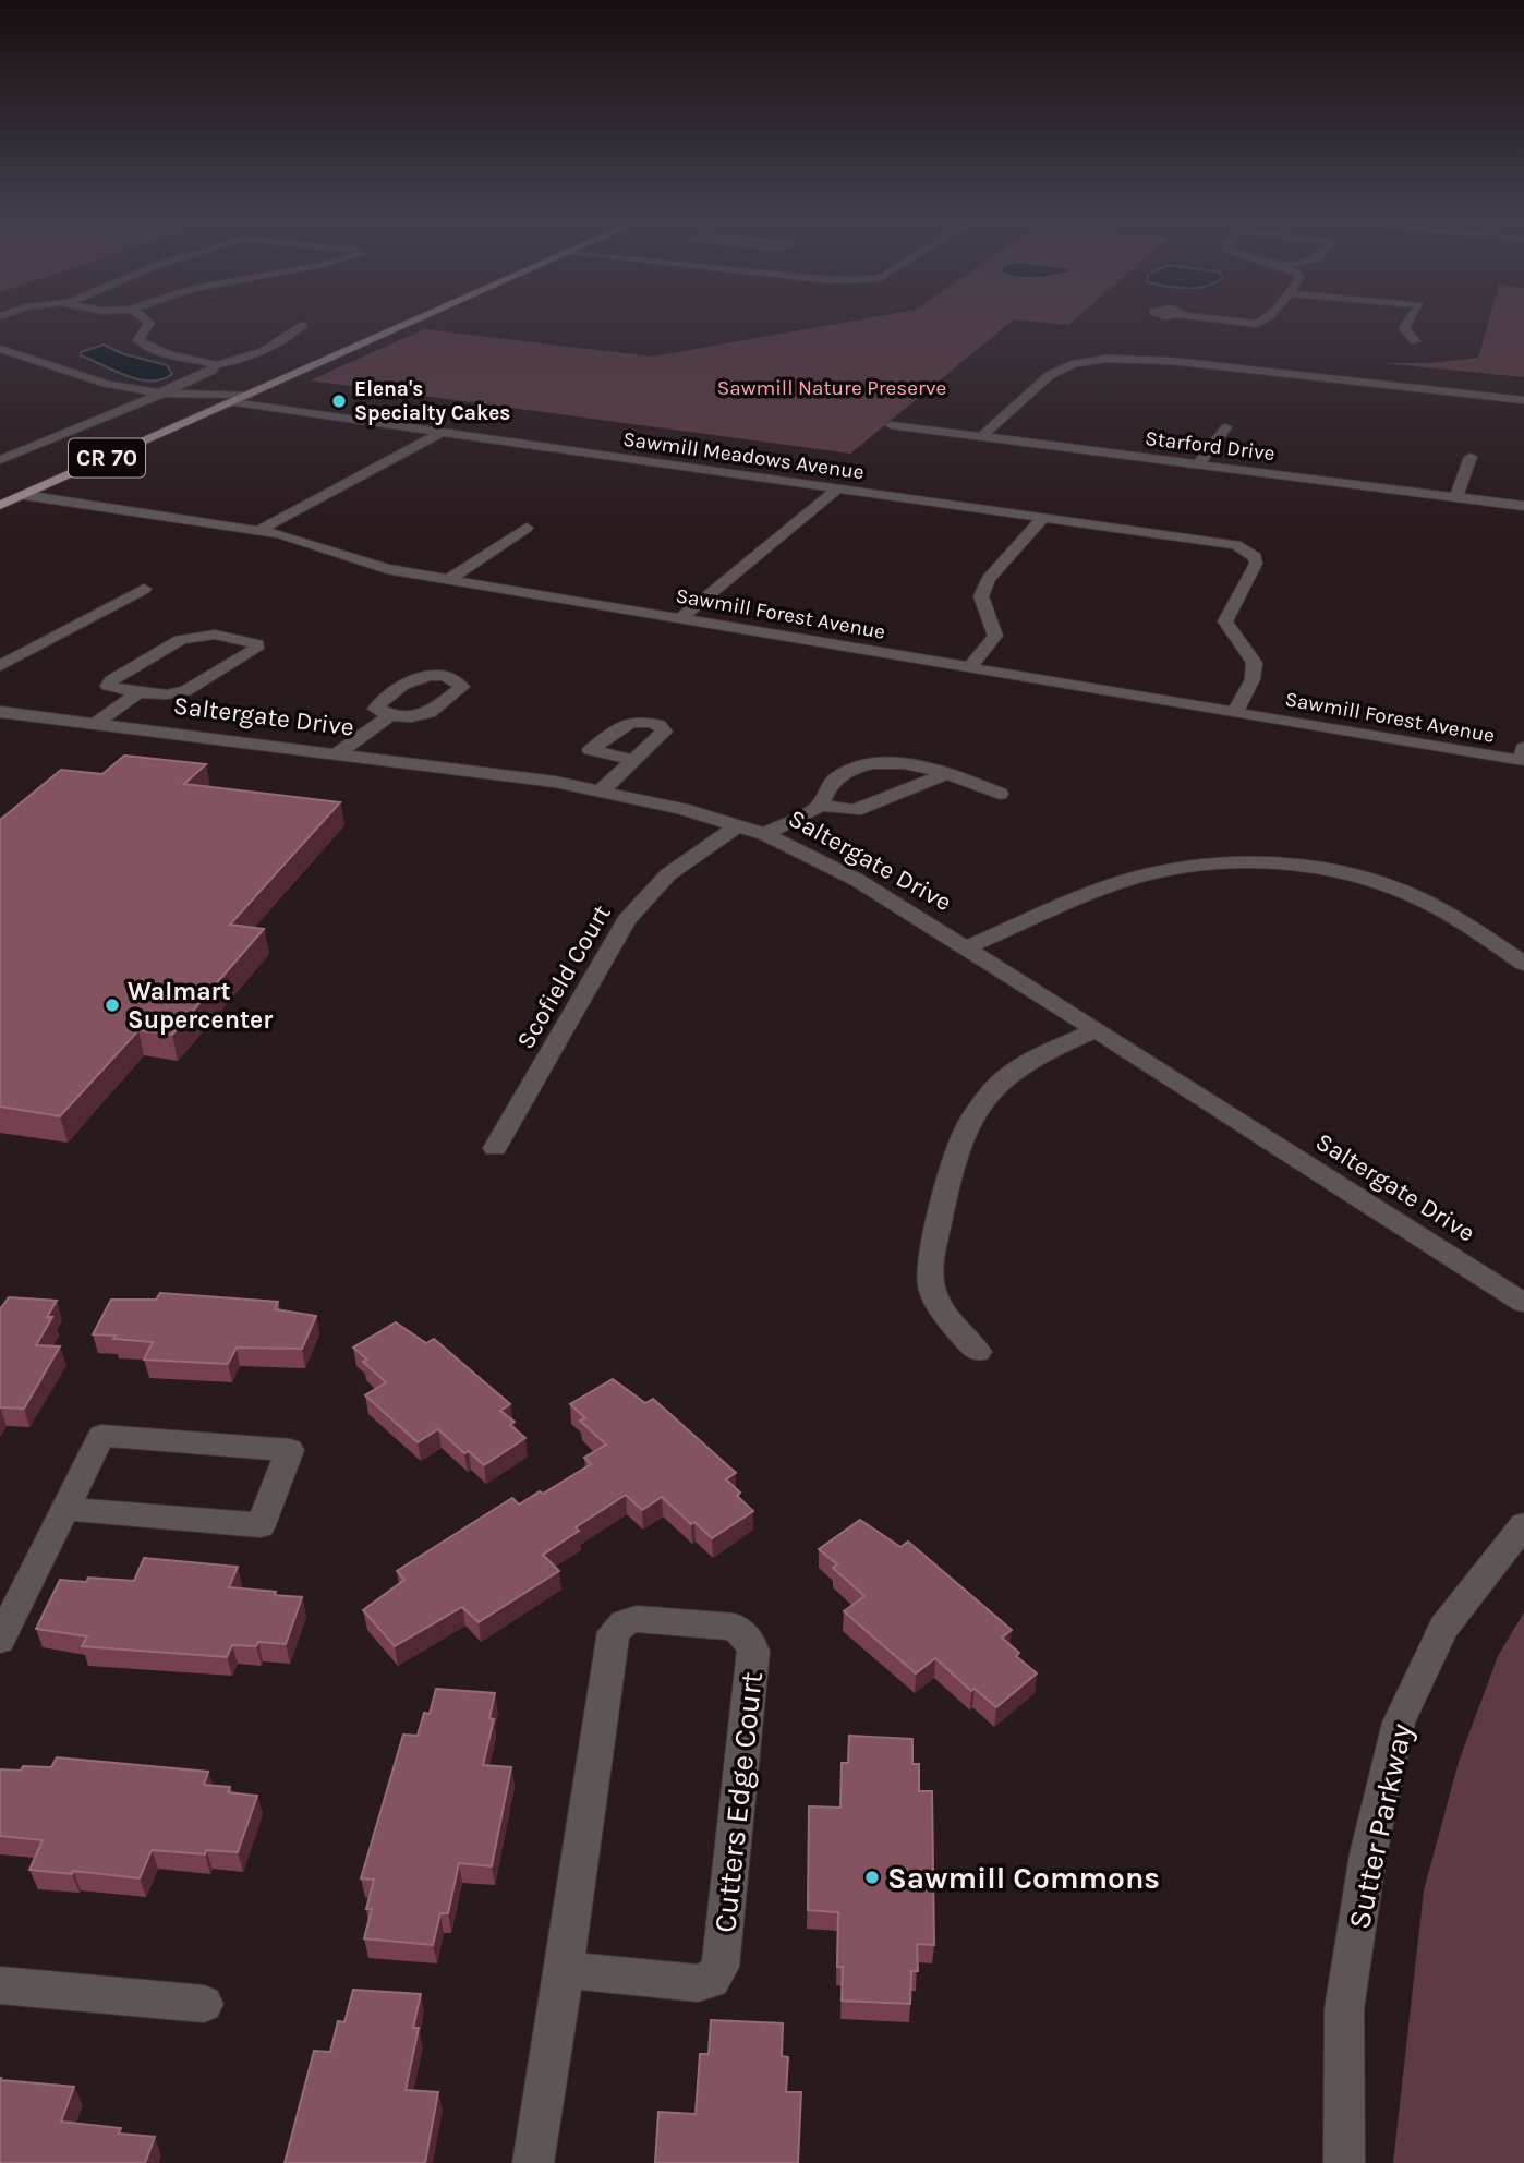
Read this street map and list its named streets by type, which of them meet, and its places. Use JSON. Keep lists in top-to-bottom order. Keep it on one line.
{"streets":{"main road":["CR 70"],"street":["Starford Drive","Sawmill Meadows Avenue","Sawmill Forest Avenue","Saltergate Drive","Scofield Court","Cutters Edge Court","Sutter Parkway"]},"crossings":[["Sawmill Meadows Avenue","CR 70"],["Sawmill Meadows Avenue","Sawmill Forest Avenue"],["CR 70","Sawmill Forest Avenue"],["Saltergate Drive","Scofield Court"]],"parks":["Sawmill Nature Preserve"],"places":["Elena's Specialty Cakes","Walmart Supercenter","Sawmill Commons"]}
